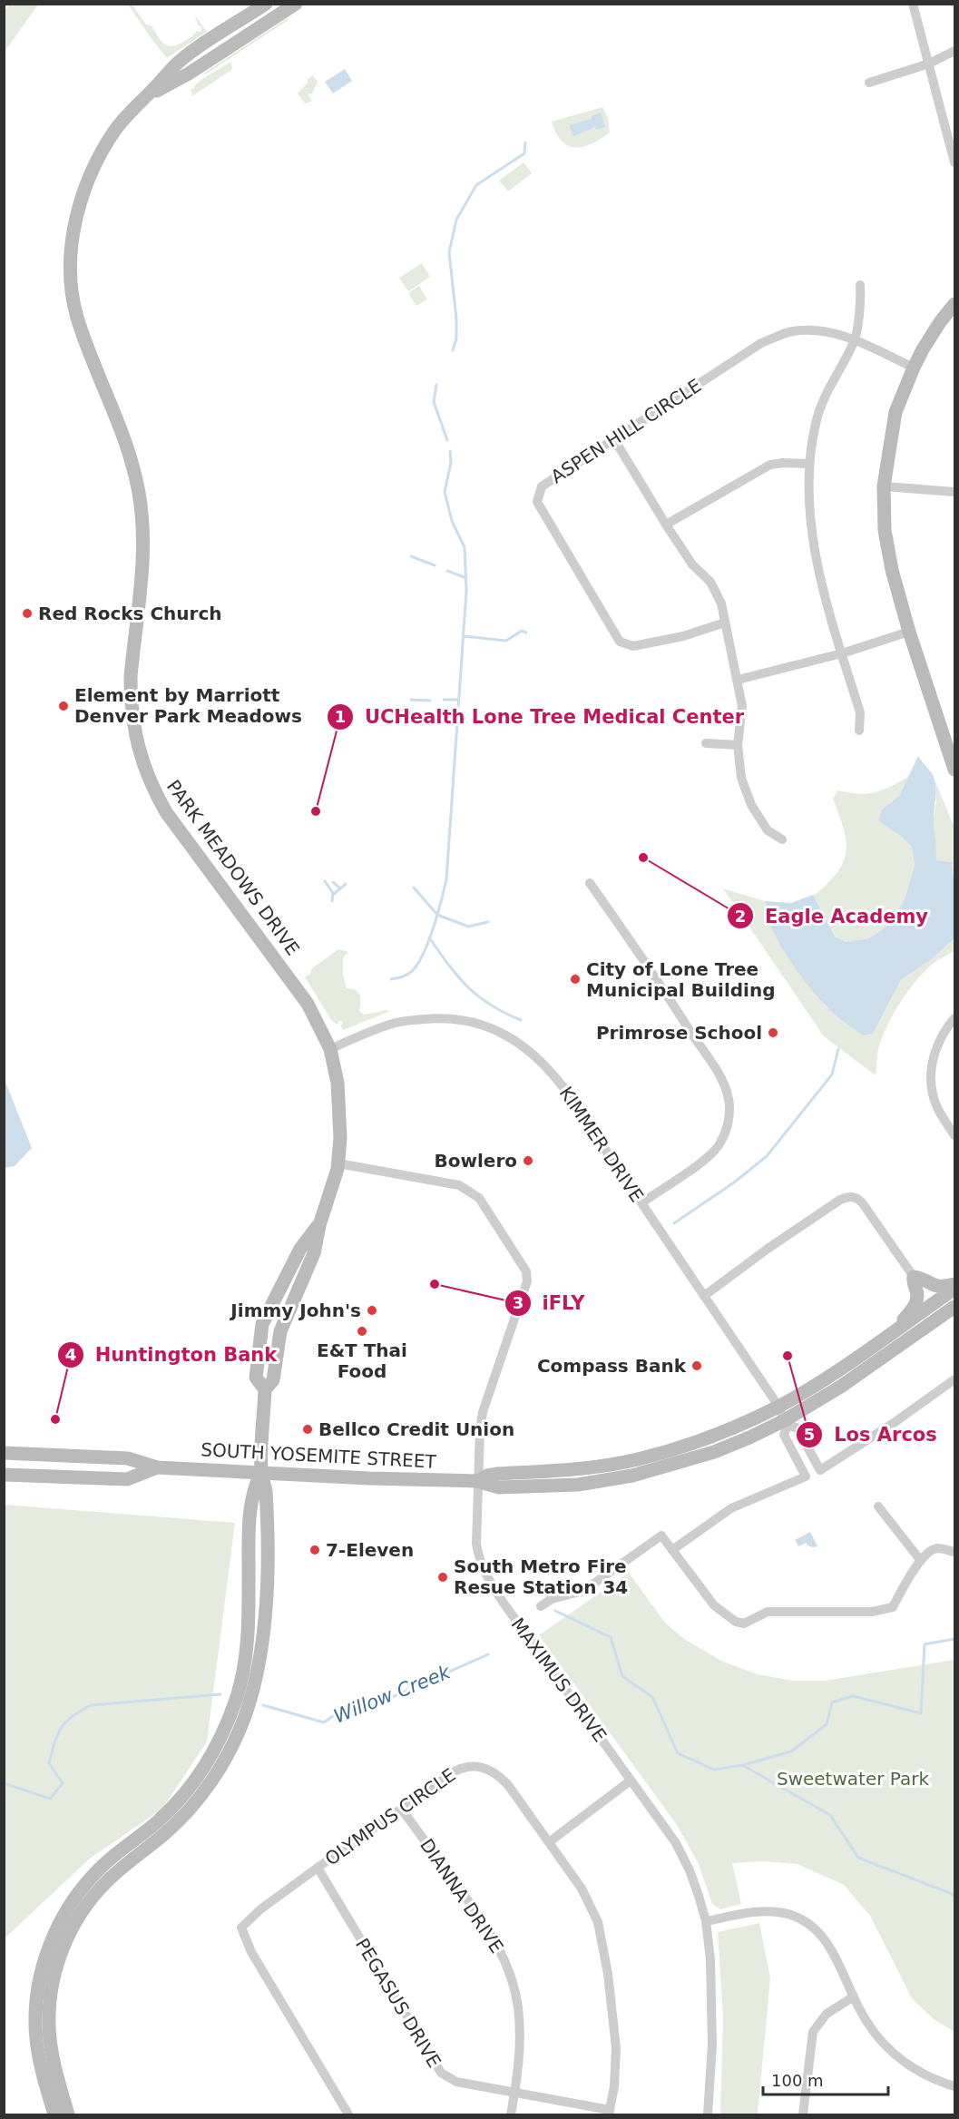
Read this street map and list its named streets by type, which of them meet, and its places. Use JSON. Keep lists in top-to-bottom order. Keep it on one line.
{"streets":{"main road":["PARK MEADOWS DRIVE","SOUTH YOSEMITE STREET"],"street":["ASPEN HILL CIRCLE","KIMMER DRIVE","MAXIMUS DRIVE","OLYMPUS CIRCLE","DIANNA DRIVE","PEGASUS DRIVE"]},"crossings":[["PARK MEADOWS DRIVE","KIMMER DRIVE"],["PARK MEADOWS DRIVE","SOUTH YOSEMITE STREET"],["PARK MEADOWS DRIVE","MAXIMUS DRIVE"],["KIMMER DRIVE","SOUTH YOSEMITE STREET"],["SOUTH YOSEMITE STREET","MAXIMUS DRIVE"],["OLYMPUS CIRCLE","DIANNA DRIVE"],["OLYMPUS CIRCLE","PEGASUS DRIVE"],["DIANNA DRIVE","PEGASUS DRIVE"]],"water":["Willow Creek"],"parks":["Sweetwater Park"],"places":["Red Rocks Church","Element by Marriott Denver Park Meadows","UCHealth Lone Tree Medical Center","Eagle Academy","City of Lone Tree Municipal Building","Primrose School","Bowlero","iFLY","Jimmy John's","E&T Thai Food","Los Arcos","Compass Bank","Huntington Bank","Bellco Credit Union","7-Eleven","South Metro Fire Resue Station 34"],"scale_bar":"100 m"}
